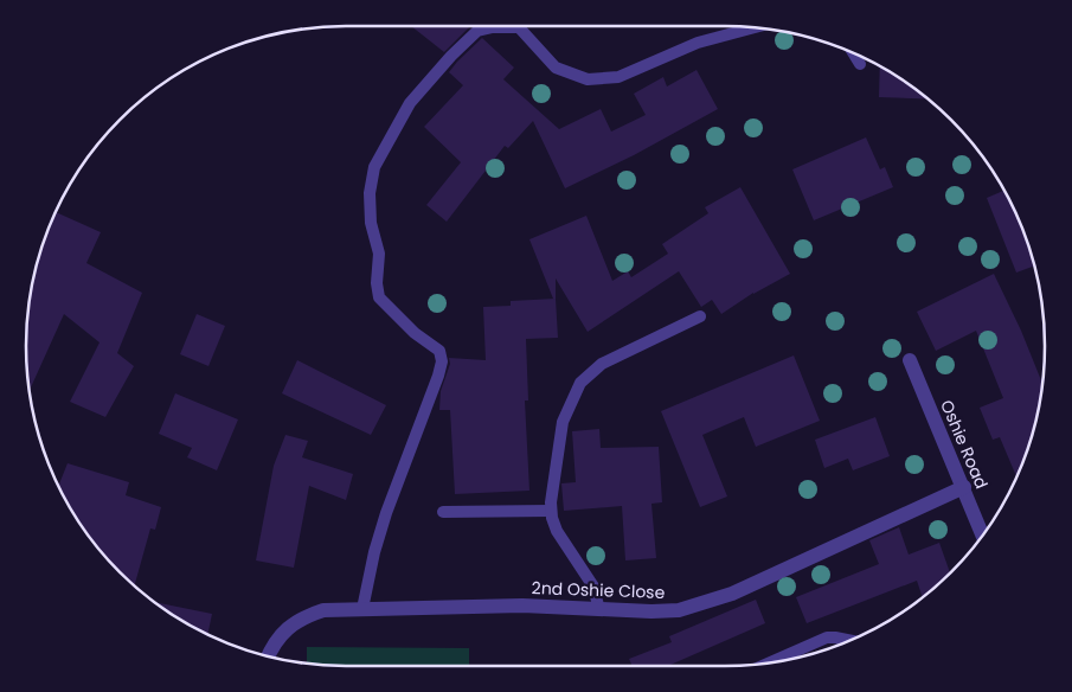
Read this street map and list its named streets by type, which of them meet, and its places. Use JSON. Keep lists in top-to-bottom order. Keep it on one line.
{"streets":{"street":["Oshie Road","2nd Oshie Close"]},"crossings":[["Oshie Road","2nd Oshie Close"]]}
